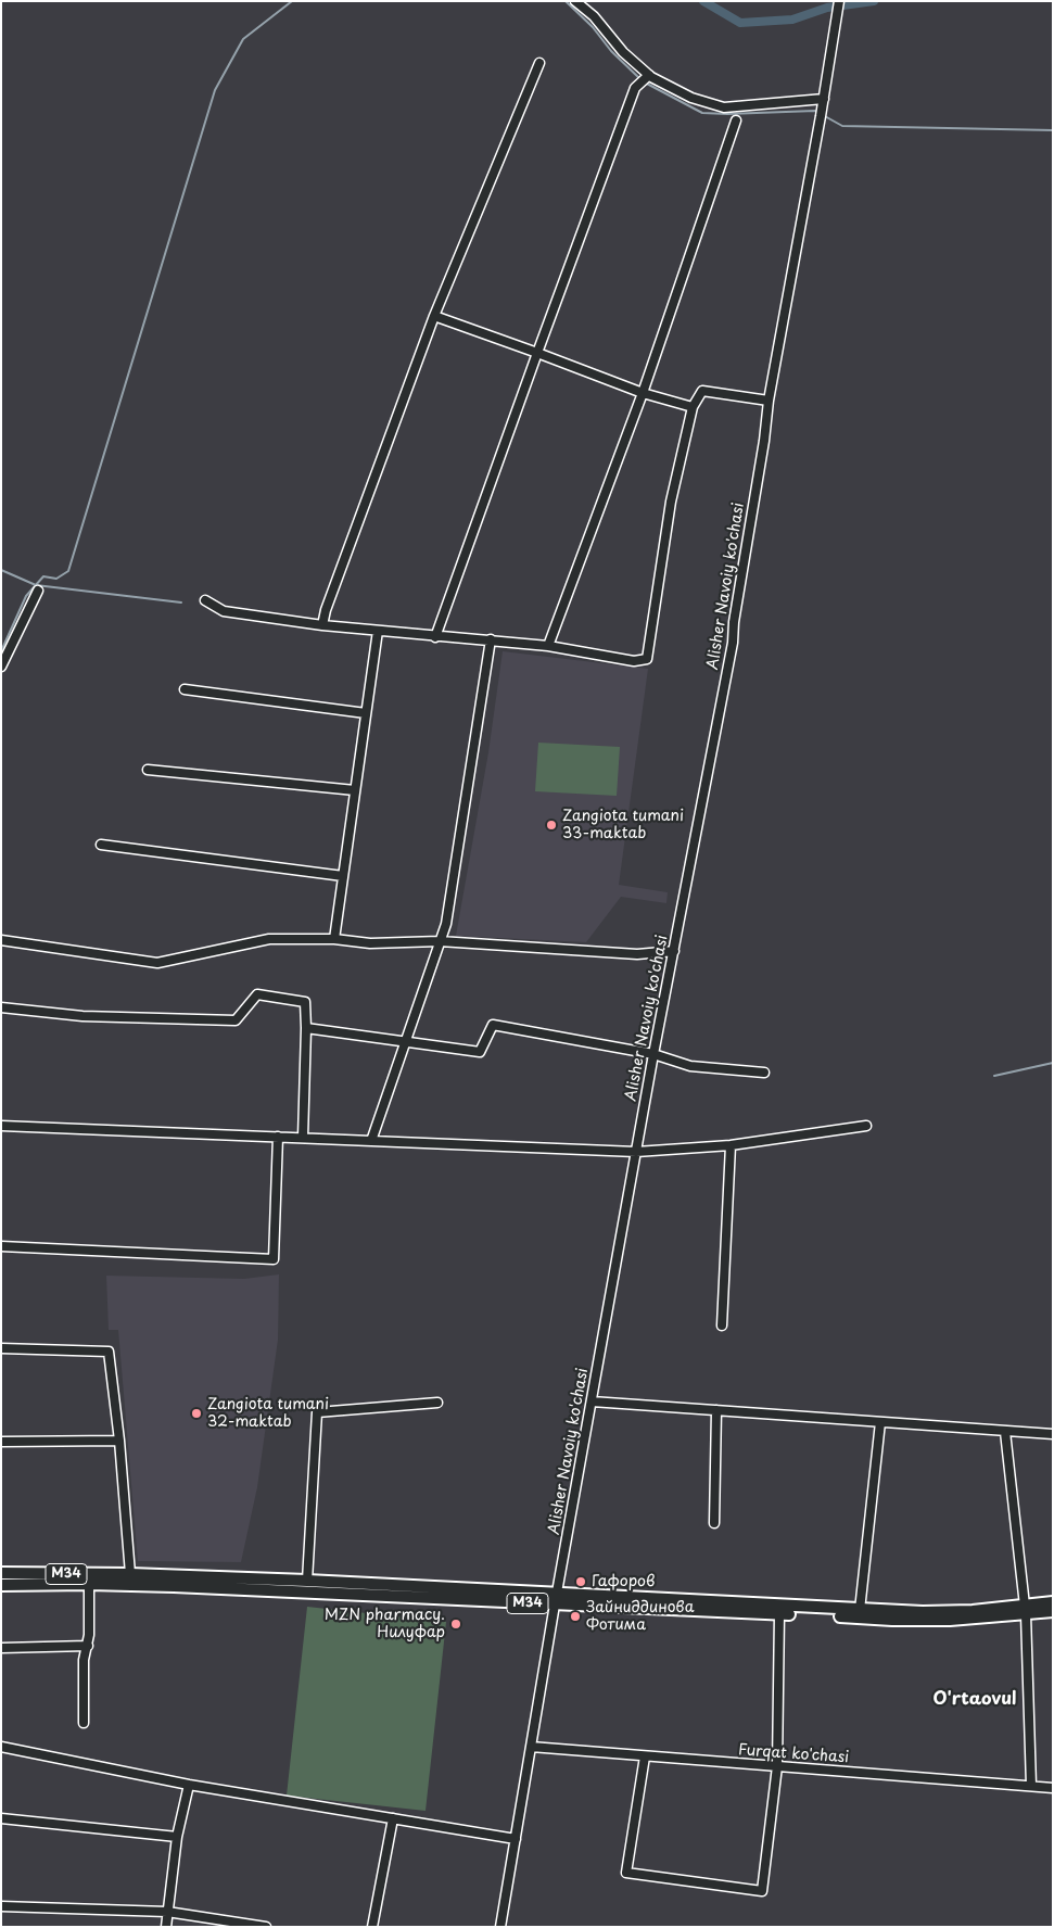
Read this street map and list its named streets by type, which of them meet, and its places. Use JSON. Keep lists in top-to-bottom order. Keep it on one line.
{"streets":{"main road":["M34"],"street":["Alisher Navoiy ko'chasi","Furqat ko'chasi"]},"crossings":[["Alisher Navoiy ko'chasi","M34"],["Alisher Navoiy ko'chasi","Furqat ko'chasi"]],"districts":["O'rtaovul"],"places":["Zangiota tumani 33-maktab","Zangiota tumani 32-maktab","Гафоров","Зайниддинова Фотима","MZN pharmacy. Нилуфар"]}
